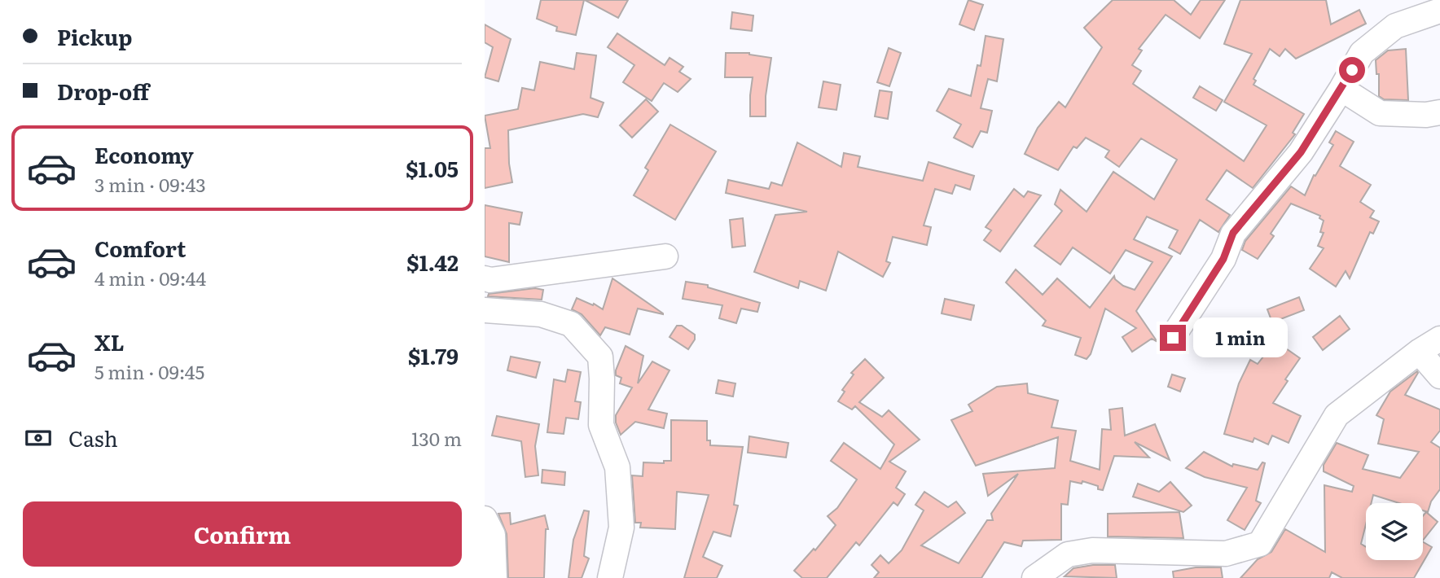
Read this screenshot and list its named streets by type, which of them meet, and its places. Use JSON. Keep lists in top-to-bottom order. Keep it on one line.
{"page":{"banner":["Pickup","Drop-off"],"list":[{"name":"Economy","note":"3 min · 09:43","value":"$1.05"},{"name":"Comfort","note":"4 min · 09:44","value":"$1.42"},{"name":"XL","note":"5 min · 09:45","value":"$1.79"}],"bubble":"1 min","pay":["Cash","130 m"],"buttons":"Confirm"}}
